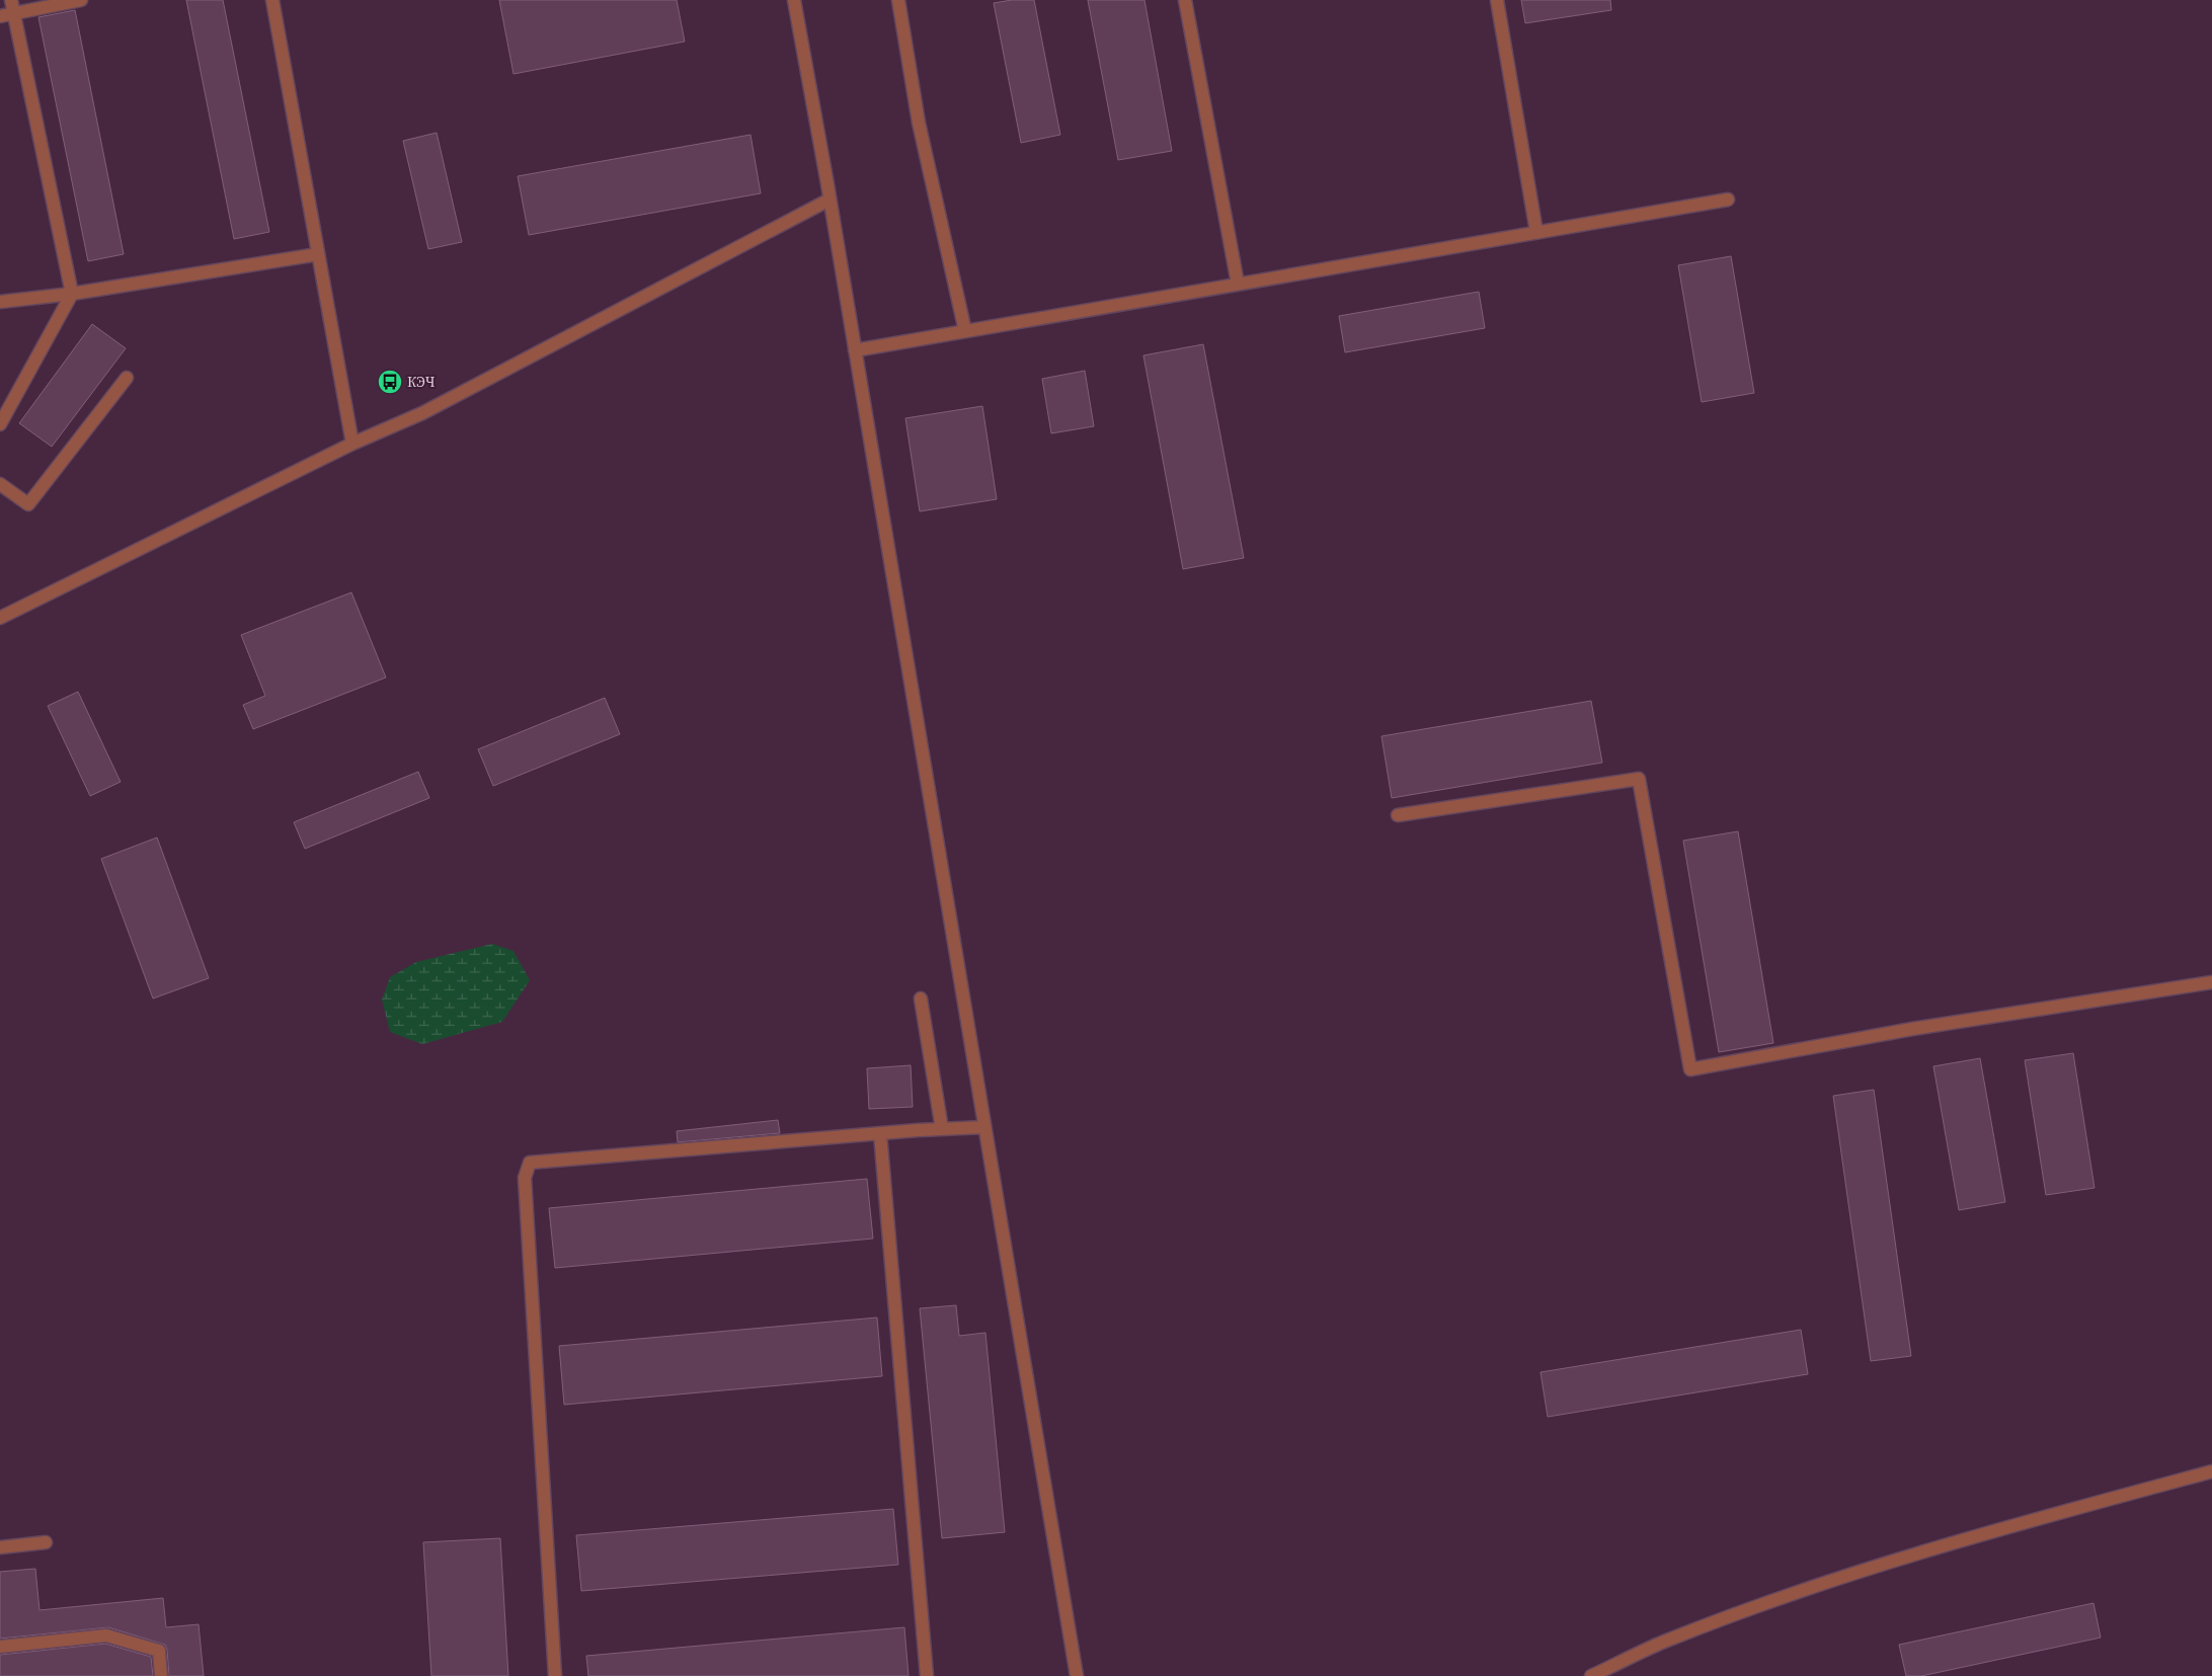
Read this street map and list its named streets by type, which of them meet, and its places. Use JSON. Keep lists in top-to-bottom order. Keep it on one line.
{"places":{"bus stop":["КЭЧ"]}}
